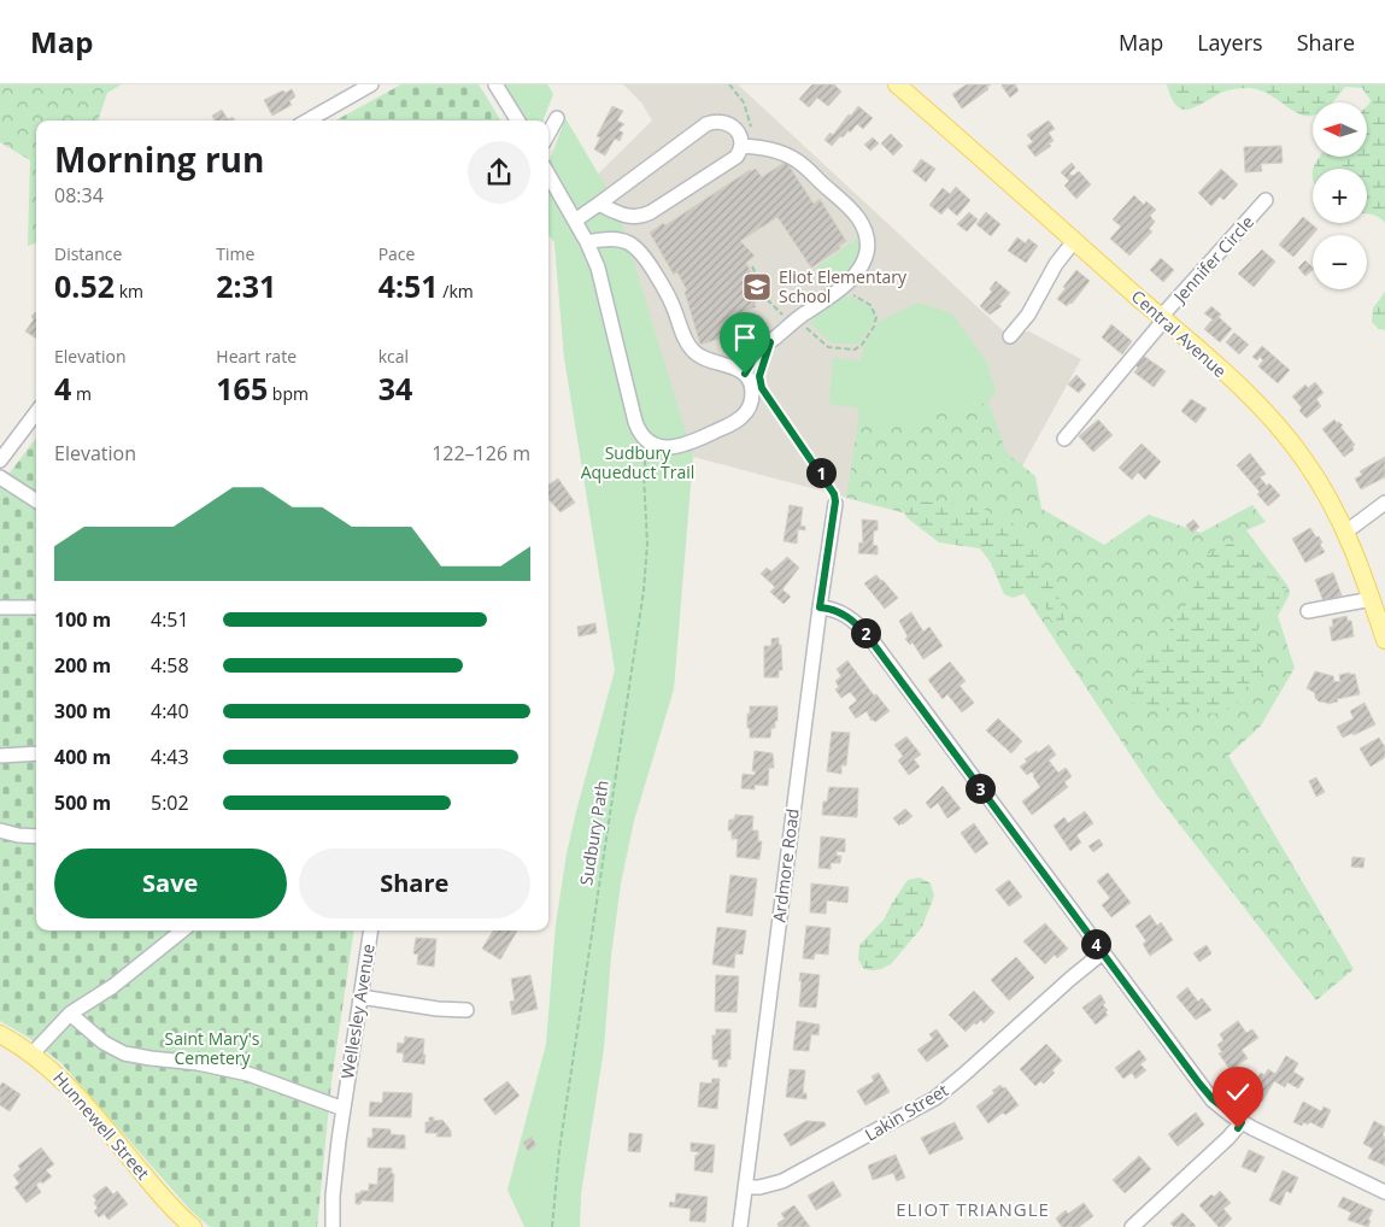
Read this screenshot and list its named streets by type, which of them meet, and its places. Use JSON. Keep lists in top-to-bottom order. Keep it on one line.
{"streets":{"main road":["Central Avenue","Hunnewell Street"],"street":["Jennifer Circle","Ardmore Road","Wellesley Avenue","Lakin Street"],"path":["Sudbury Path"]},"crossings":[["Jennifer Circle","Central Avenue"],["Ardmore Road","Lakin Street"]],"districts":["ELIOT TRIANGLE"],"parks":["Sudbury Aqueduct Trail","Saint Mary's Cemetery"],"places":{"school or university":["Eliot Elementary School"]},"north":"left","page":{"header":"Map","nav":["Map","Layers","Share"],"map_buttons":["+","−"],"heading":["Morning run","08:34"],"stats":[["Distance","0.52 km"],["Time","2:31"],["Pace","4:51 /km"],["Elevation","4 m"],["Heart rate","165 bpm"],["kcal","34"]],"chart":["Elevation","122–126 m"],"pins":["1","2","3","4"],"list":[{"name":"100 m","note":"4:51"},{"name":"200 m","note":"4:58"},{"name":"300 m","note":"4:40"},{"name":"400 m","note":"4:43"},{"name":"500 m","note":"5:02"}],"buttons":["Save","Share"]}}
